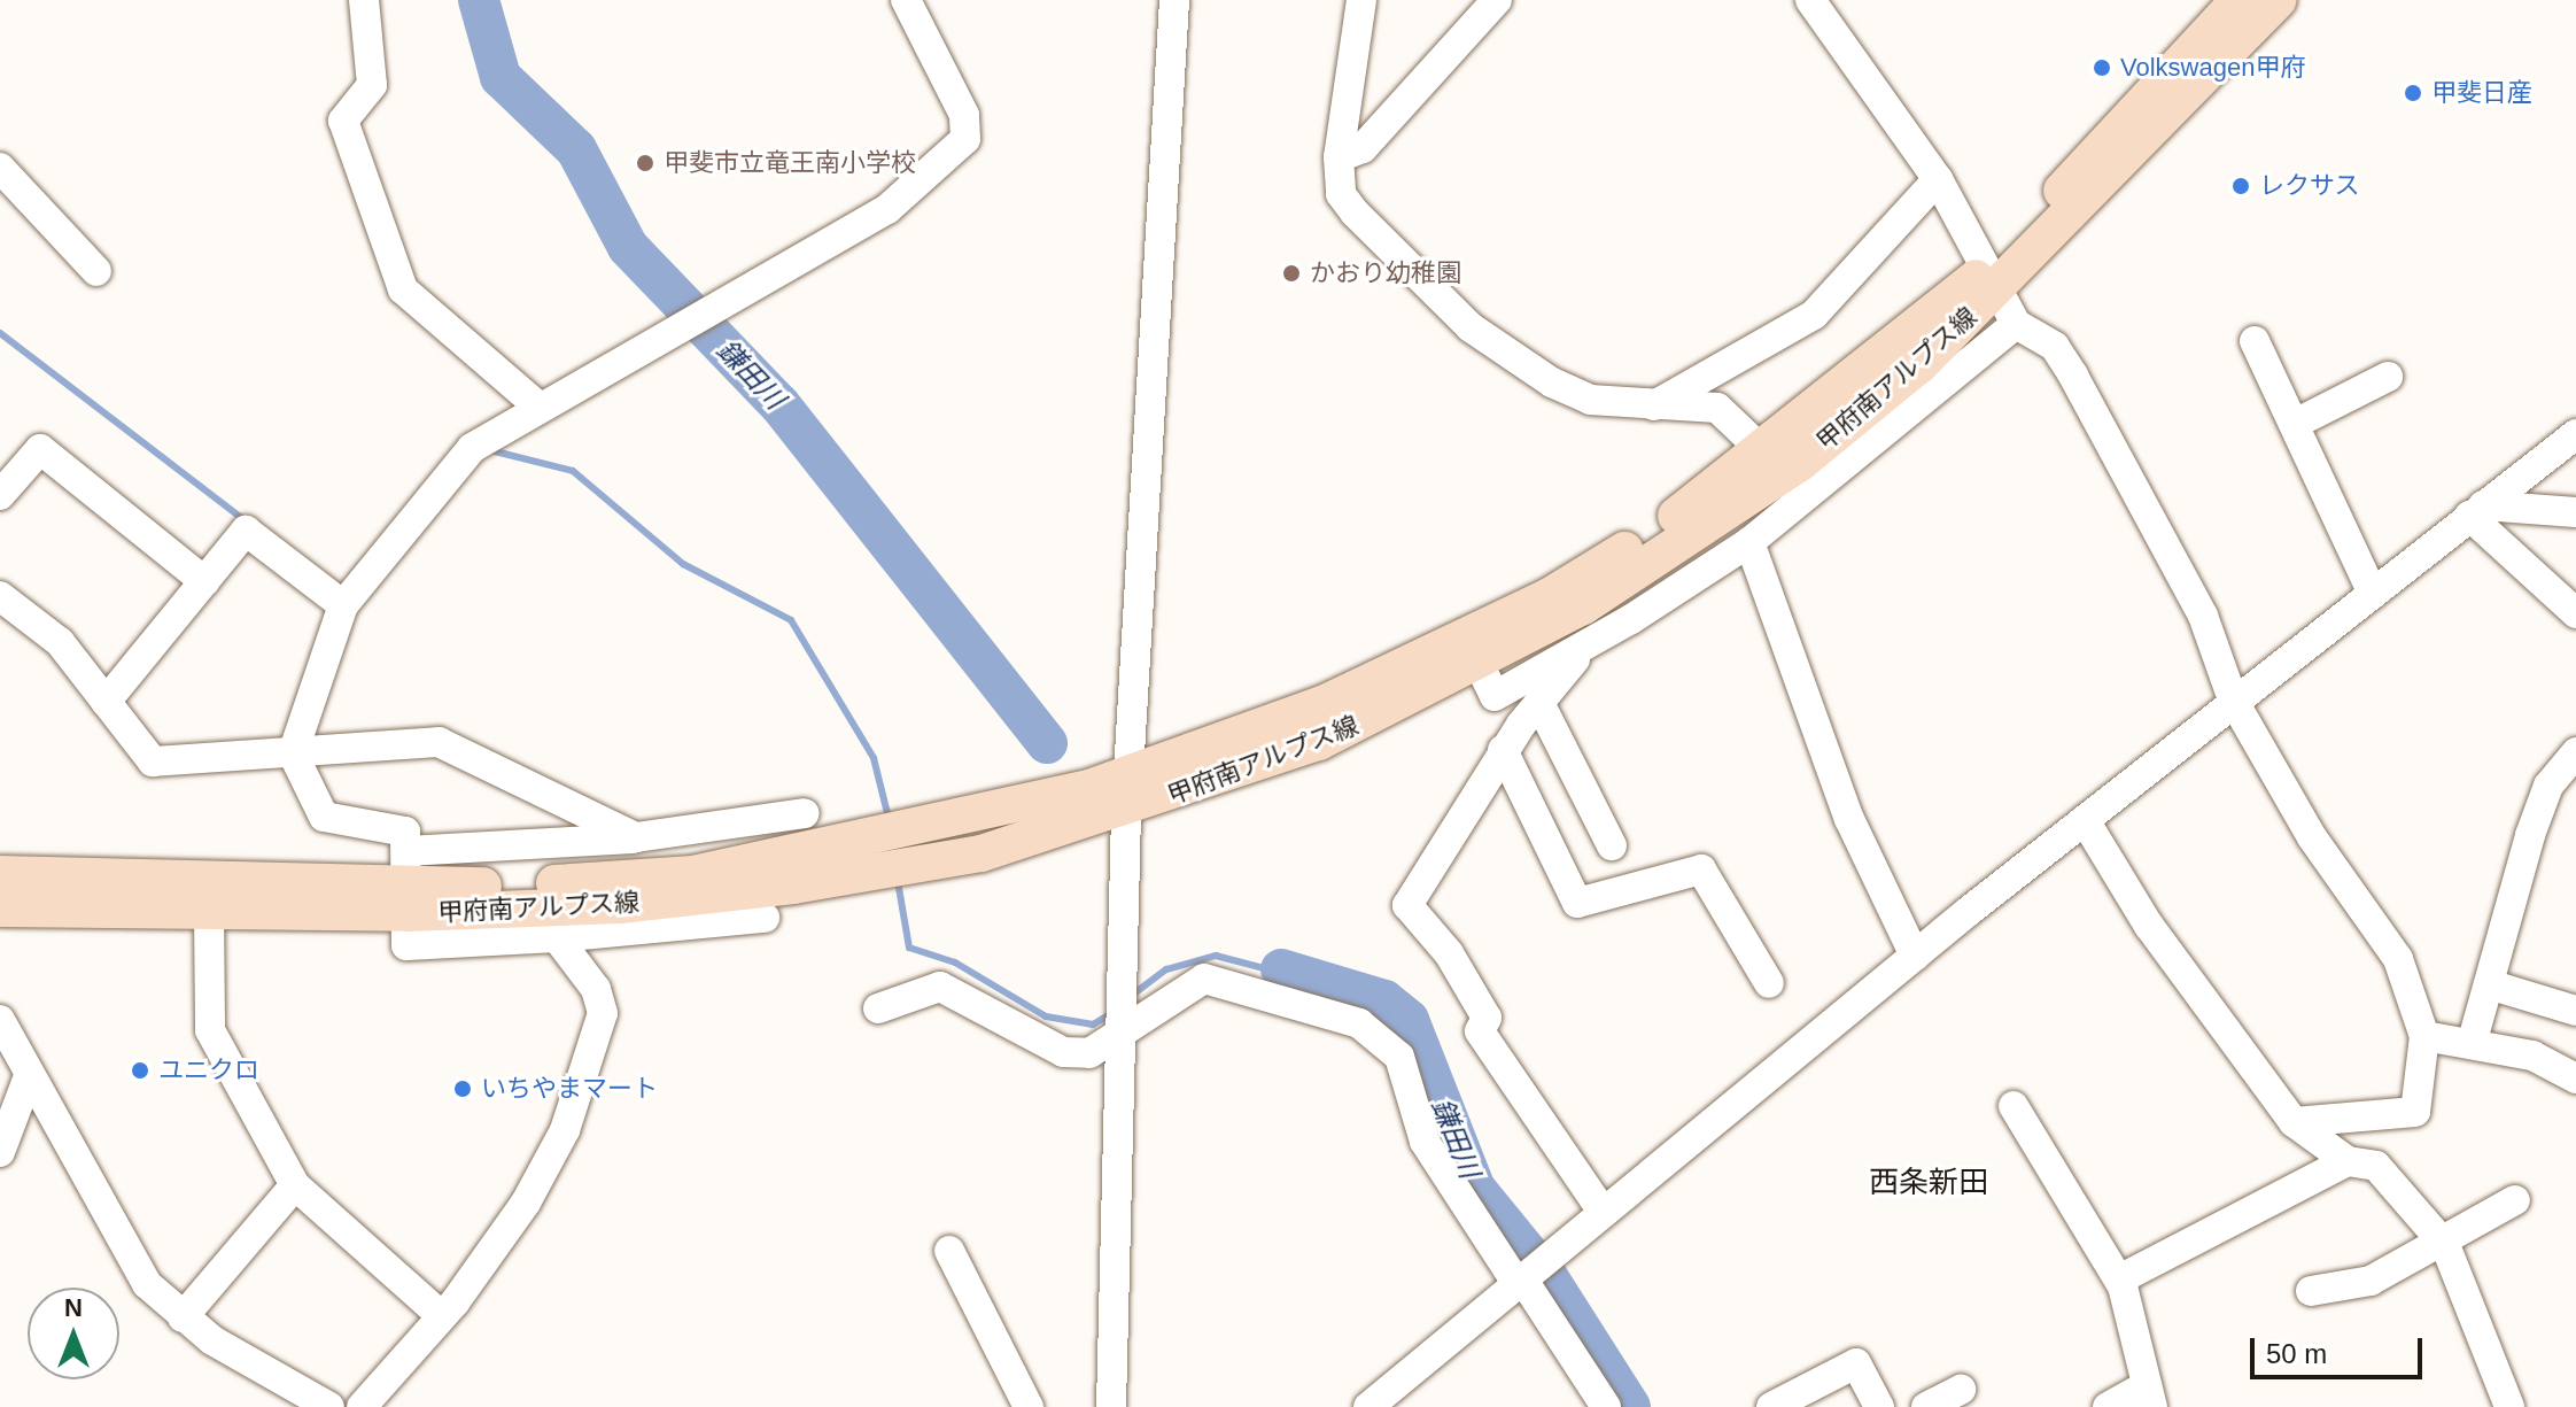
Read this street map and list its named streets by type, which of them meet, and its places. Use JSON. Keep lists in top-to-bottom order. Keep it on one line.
{"streets":{"main road":["甲府南アルプス線"]},"districts":["西条新田"],"water":["鎌田川"],"places":["Volkswagen甲府","甲斐日産","甲斐市立竜王南小学校","レクサス","かおり幼稚園","ユニクロ","いちやまマート"],"scale_bar":"50 m","north":"top"}
